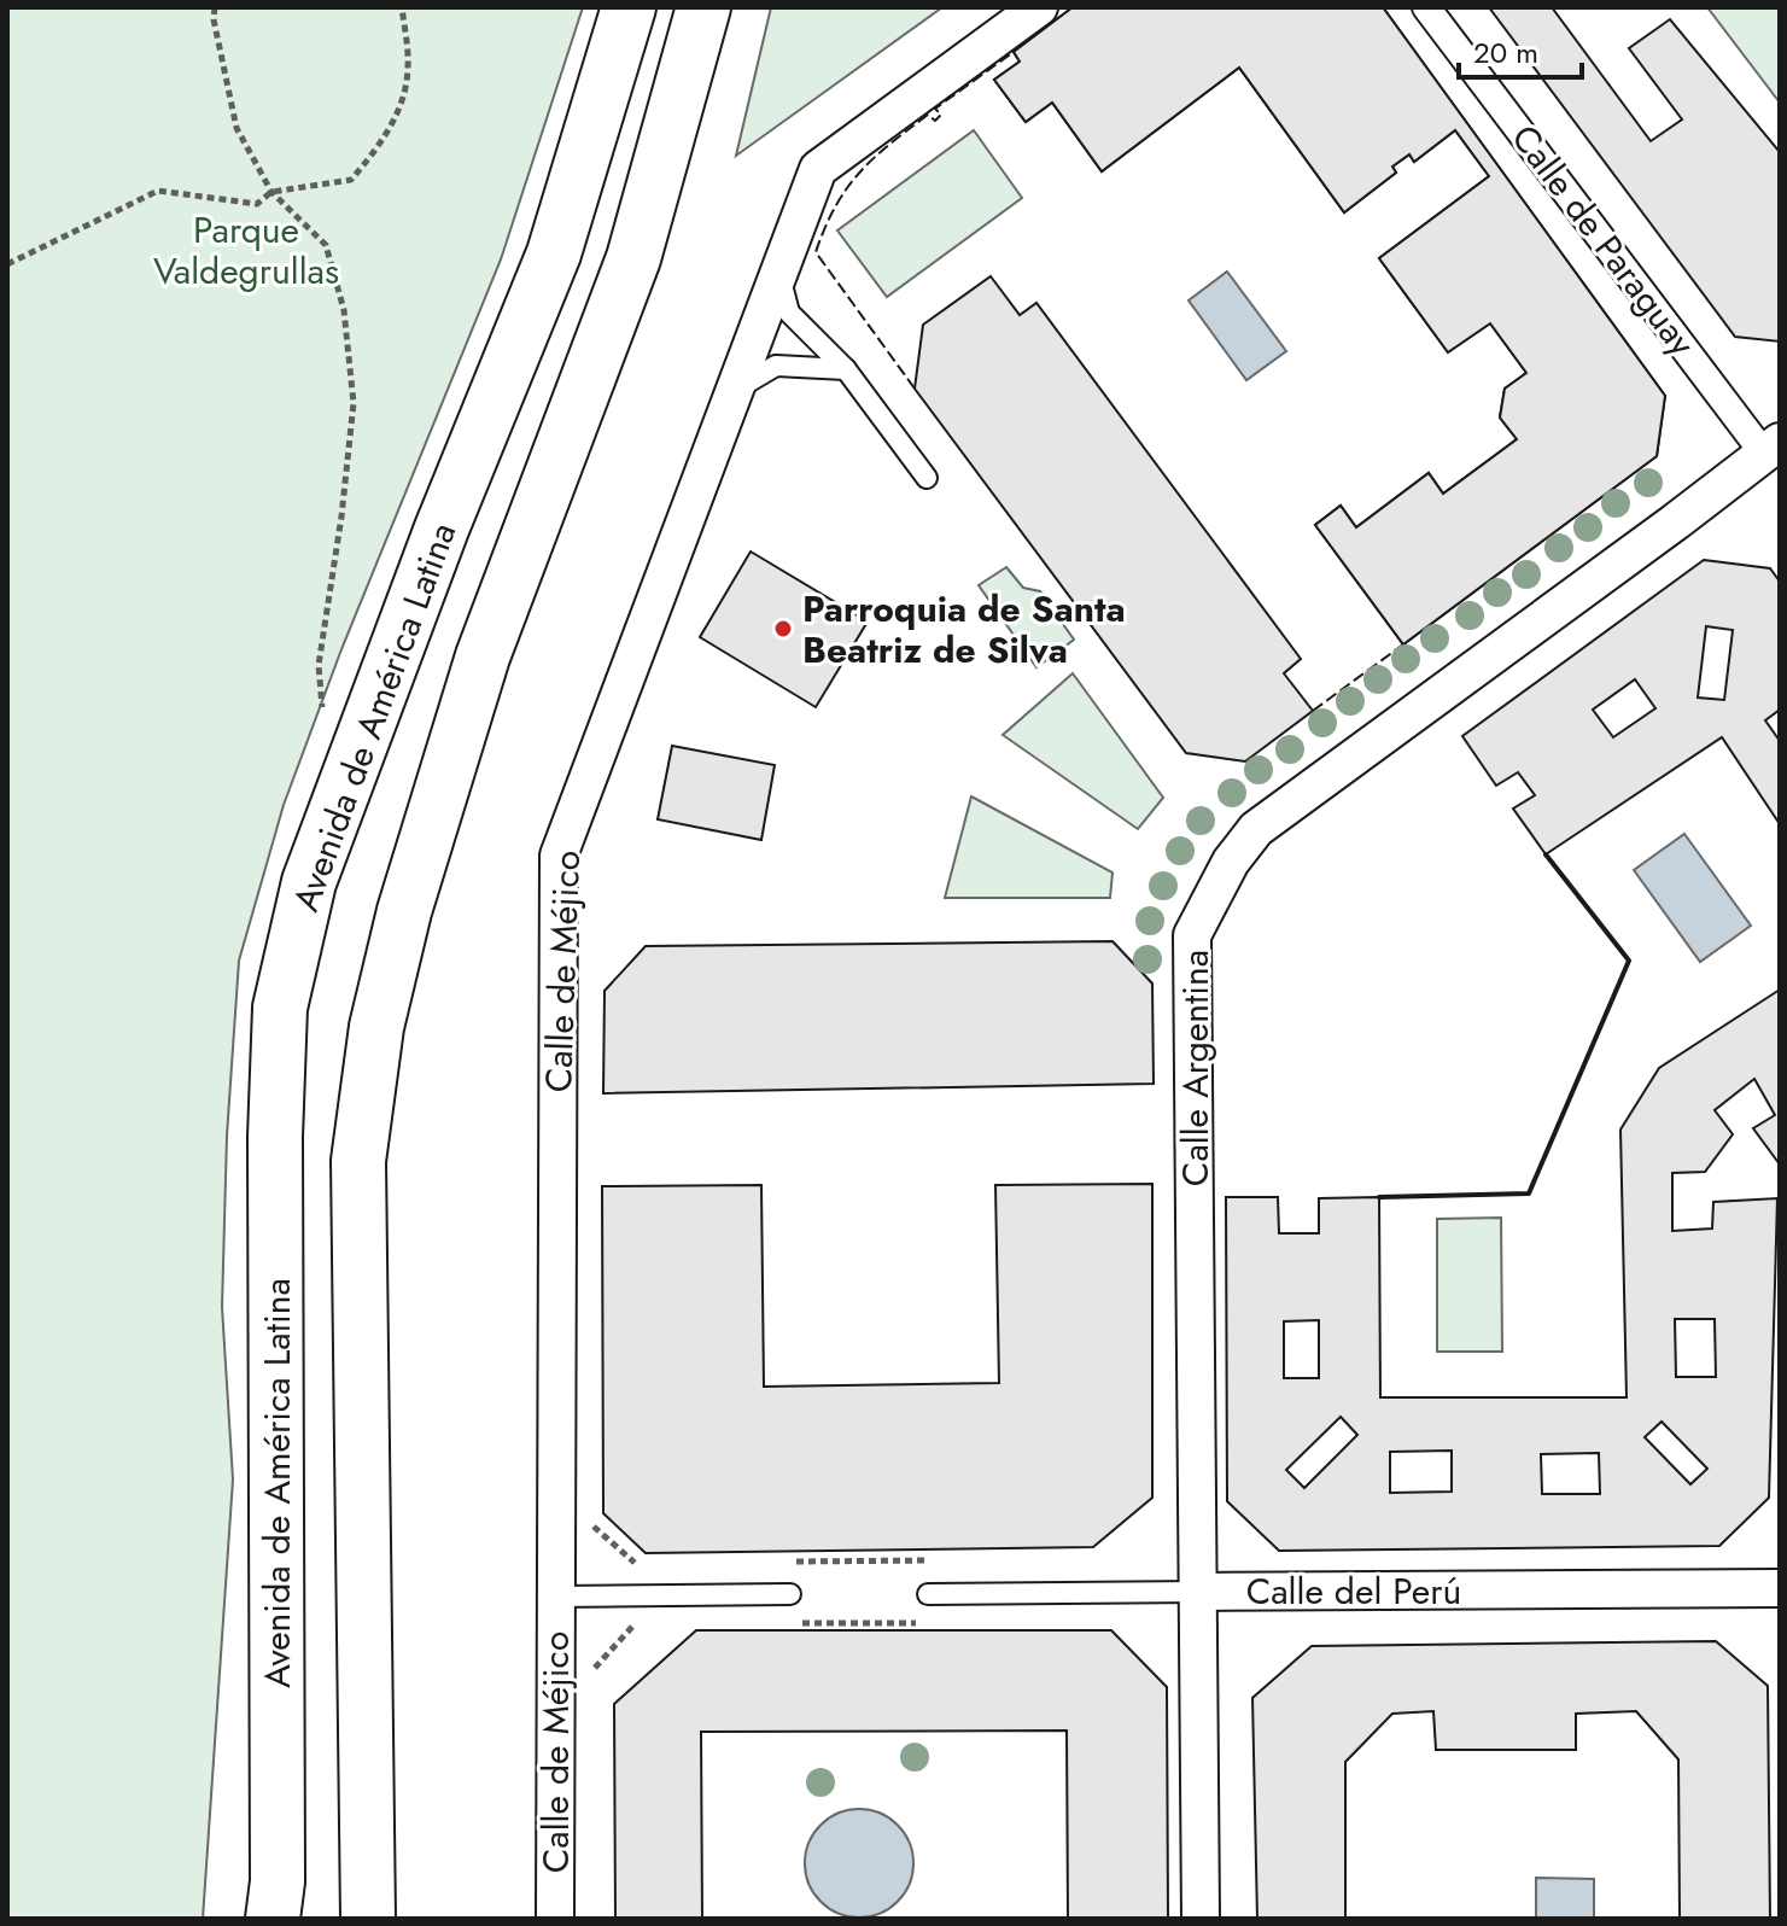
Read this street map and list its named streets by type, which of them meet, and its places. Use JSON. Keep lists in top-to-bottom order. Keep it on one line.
{"streets":{"main road":["Avenida de América Latina"],"street":["Calle de Paraguay","Calle de Méjico","Calle Argentina","Calle del Perú"]},"crossings":[["Calle de Paraguay","Calle Argentina"],["Calle Argentina","Calle del Perú"]],"parks":["Parque Valdegrullas"],"places":["Parroquia de Santa Beatriz de Silva"],"scale_bar":"20 m"}
